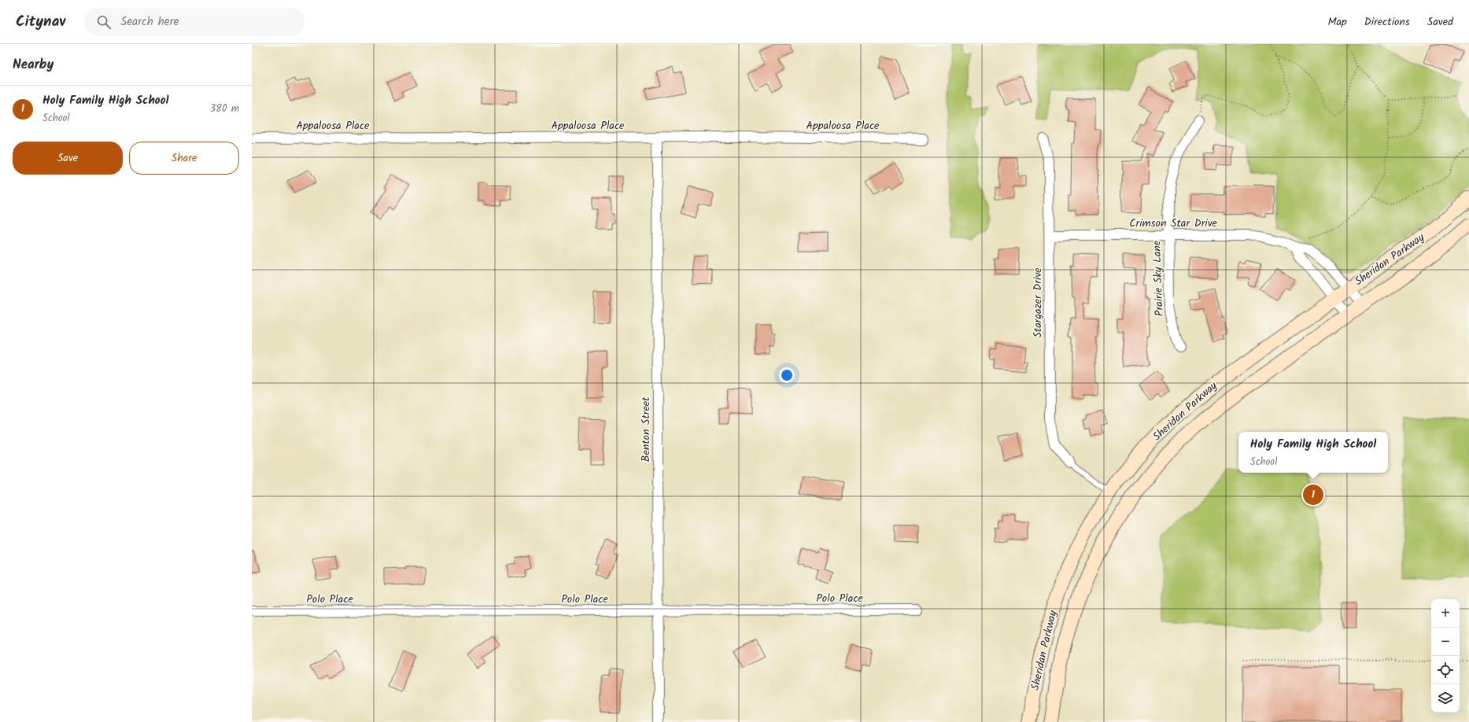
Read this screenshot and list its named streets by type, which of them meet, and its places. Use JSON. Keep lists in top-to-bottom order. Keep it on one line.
{"streets":{"main road":["Sheridan Parkway"],"street":["Appaloosa Place","Crimson Star Drive","Prairie Sky Lane","Stargazer Drive","Benton Street","Polo Place"]},"crossings":[["Appaloosa Place","Benton Street"],["Crimson Star Drive","Sheridan Parkway"],["Crimson Star Drive","Prairie Sky Lane"],["Crimson Star Drive","Stargazer Drive"],["Benton Street","Polo Place"]],"page":{"header":"Citynav","search":"Search here","nav":["Map","Directions","Saved"],"heading":"Nearby","list":[{"mark":"1","name":"Holy Family High School","note":"School","value":"380 m"}],"buttons":["Save","Share"],"popup":["Holy Family High School","School"],"pins":"1","map_buttons":["+","−"]}}
